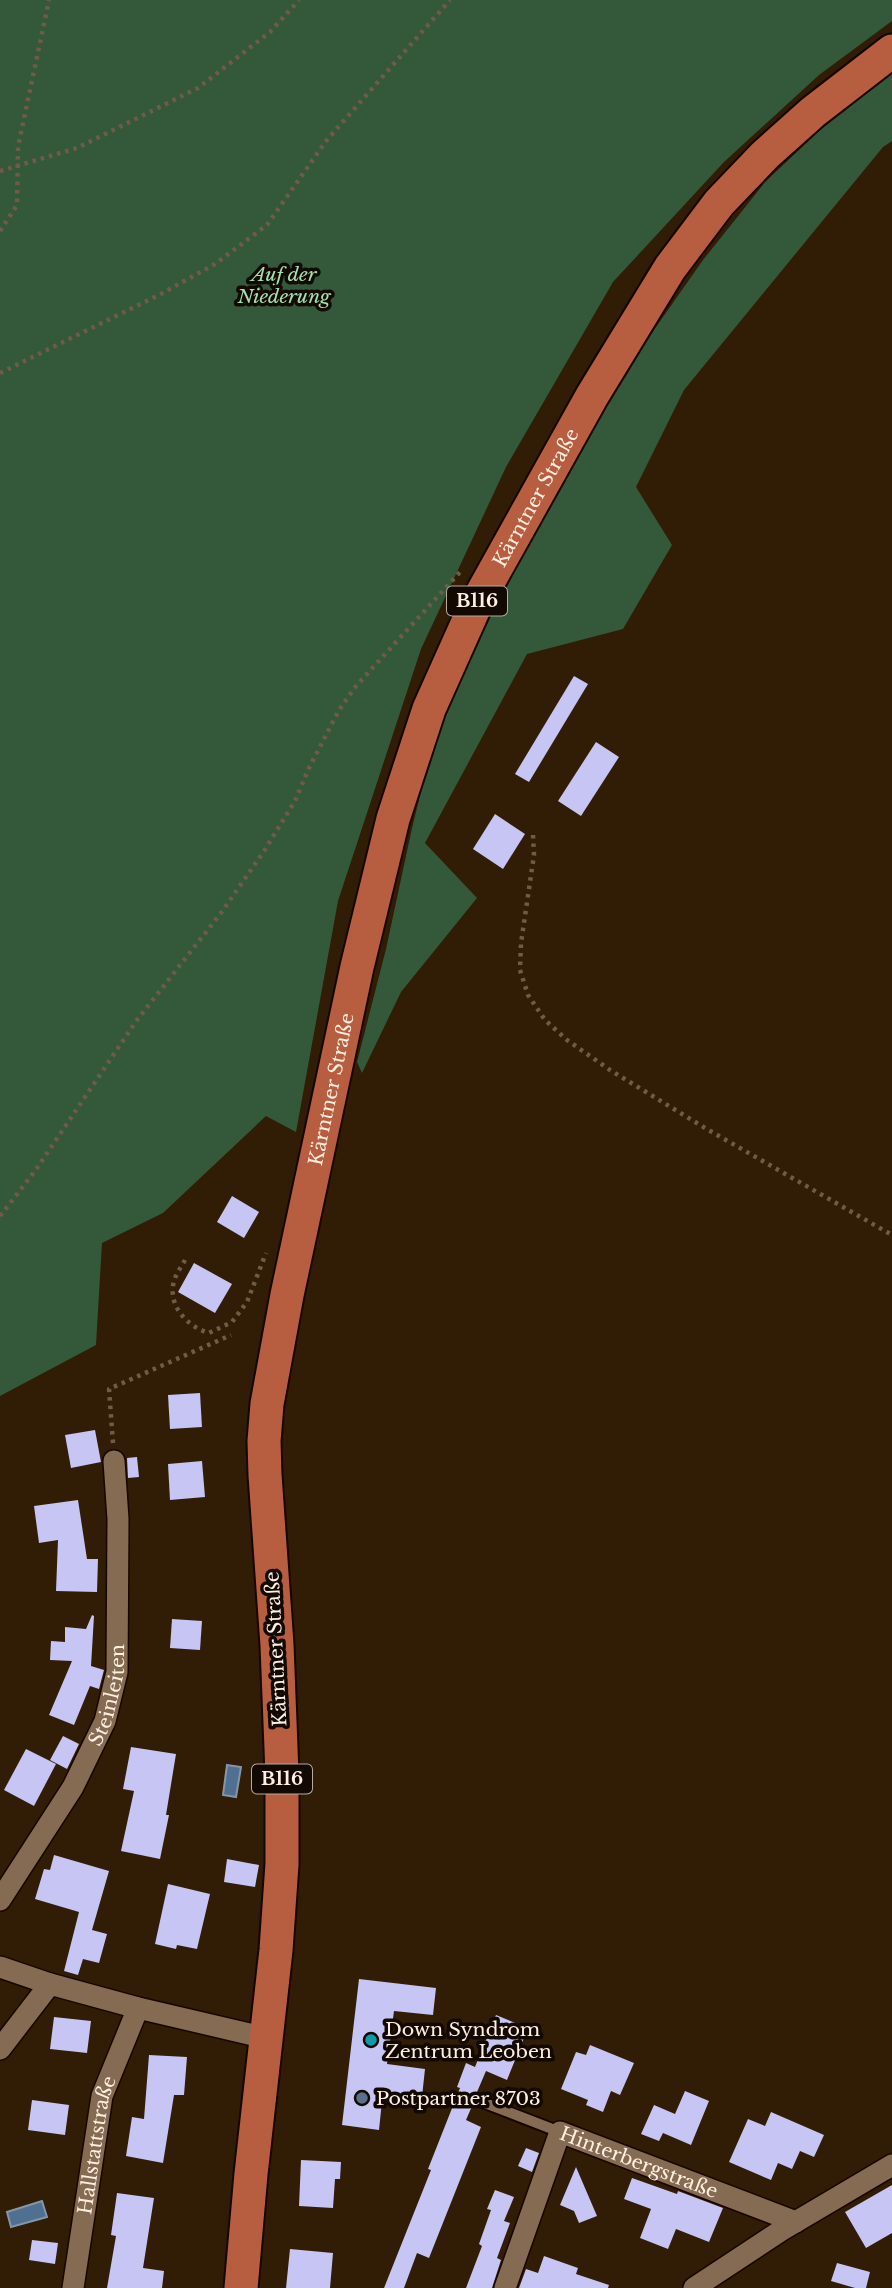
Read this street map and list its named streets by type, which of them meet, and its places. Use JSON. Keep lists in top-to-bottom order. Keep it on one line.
{"streets":{"main road":["Kärntner Straße","B116"],"street":["Steinleiten","Hallstattstraße","Hinterbergstraße"]},"parks":["Auf der Niederung"],"places":["Down Syndrom Zentrum Leoben","Postpartner 8703"]}
